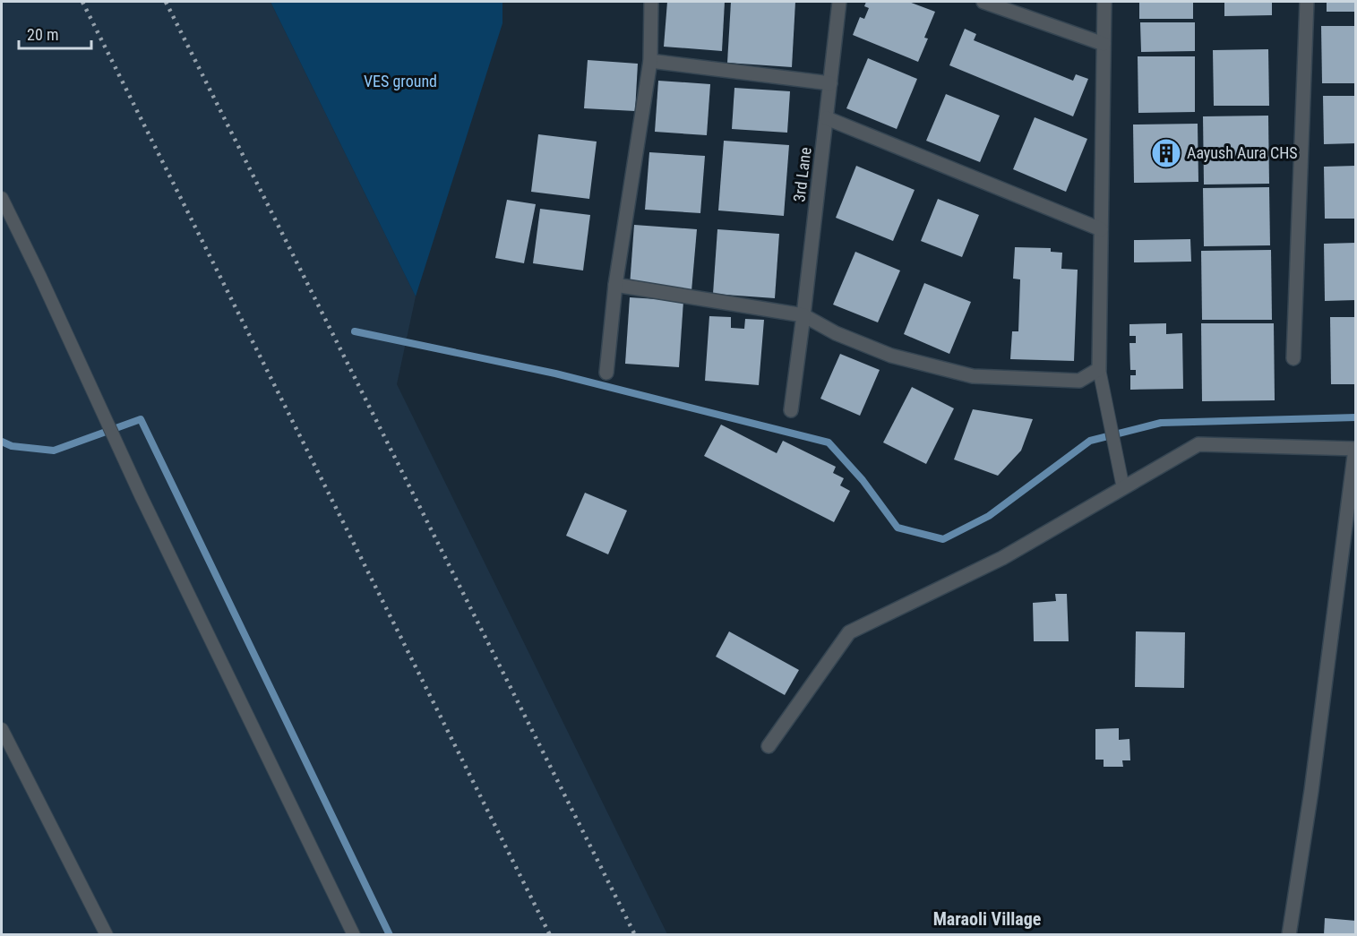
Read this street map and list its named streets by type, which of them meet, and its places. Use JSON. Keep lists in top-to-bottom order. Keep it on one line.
{"streets":{"street":["3rd Lane"]},"districts":["Maraoli Village"],"parks":["VES ground"],"places":{"building":["Aayush Aura CHS"]},"scale_bar":"20 m"}
